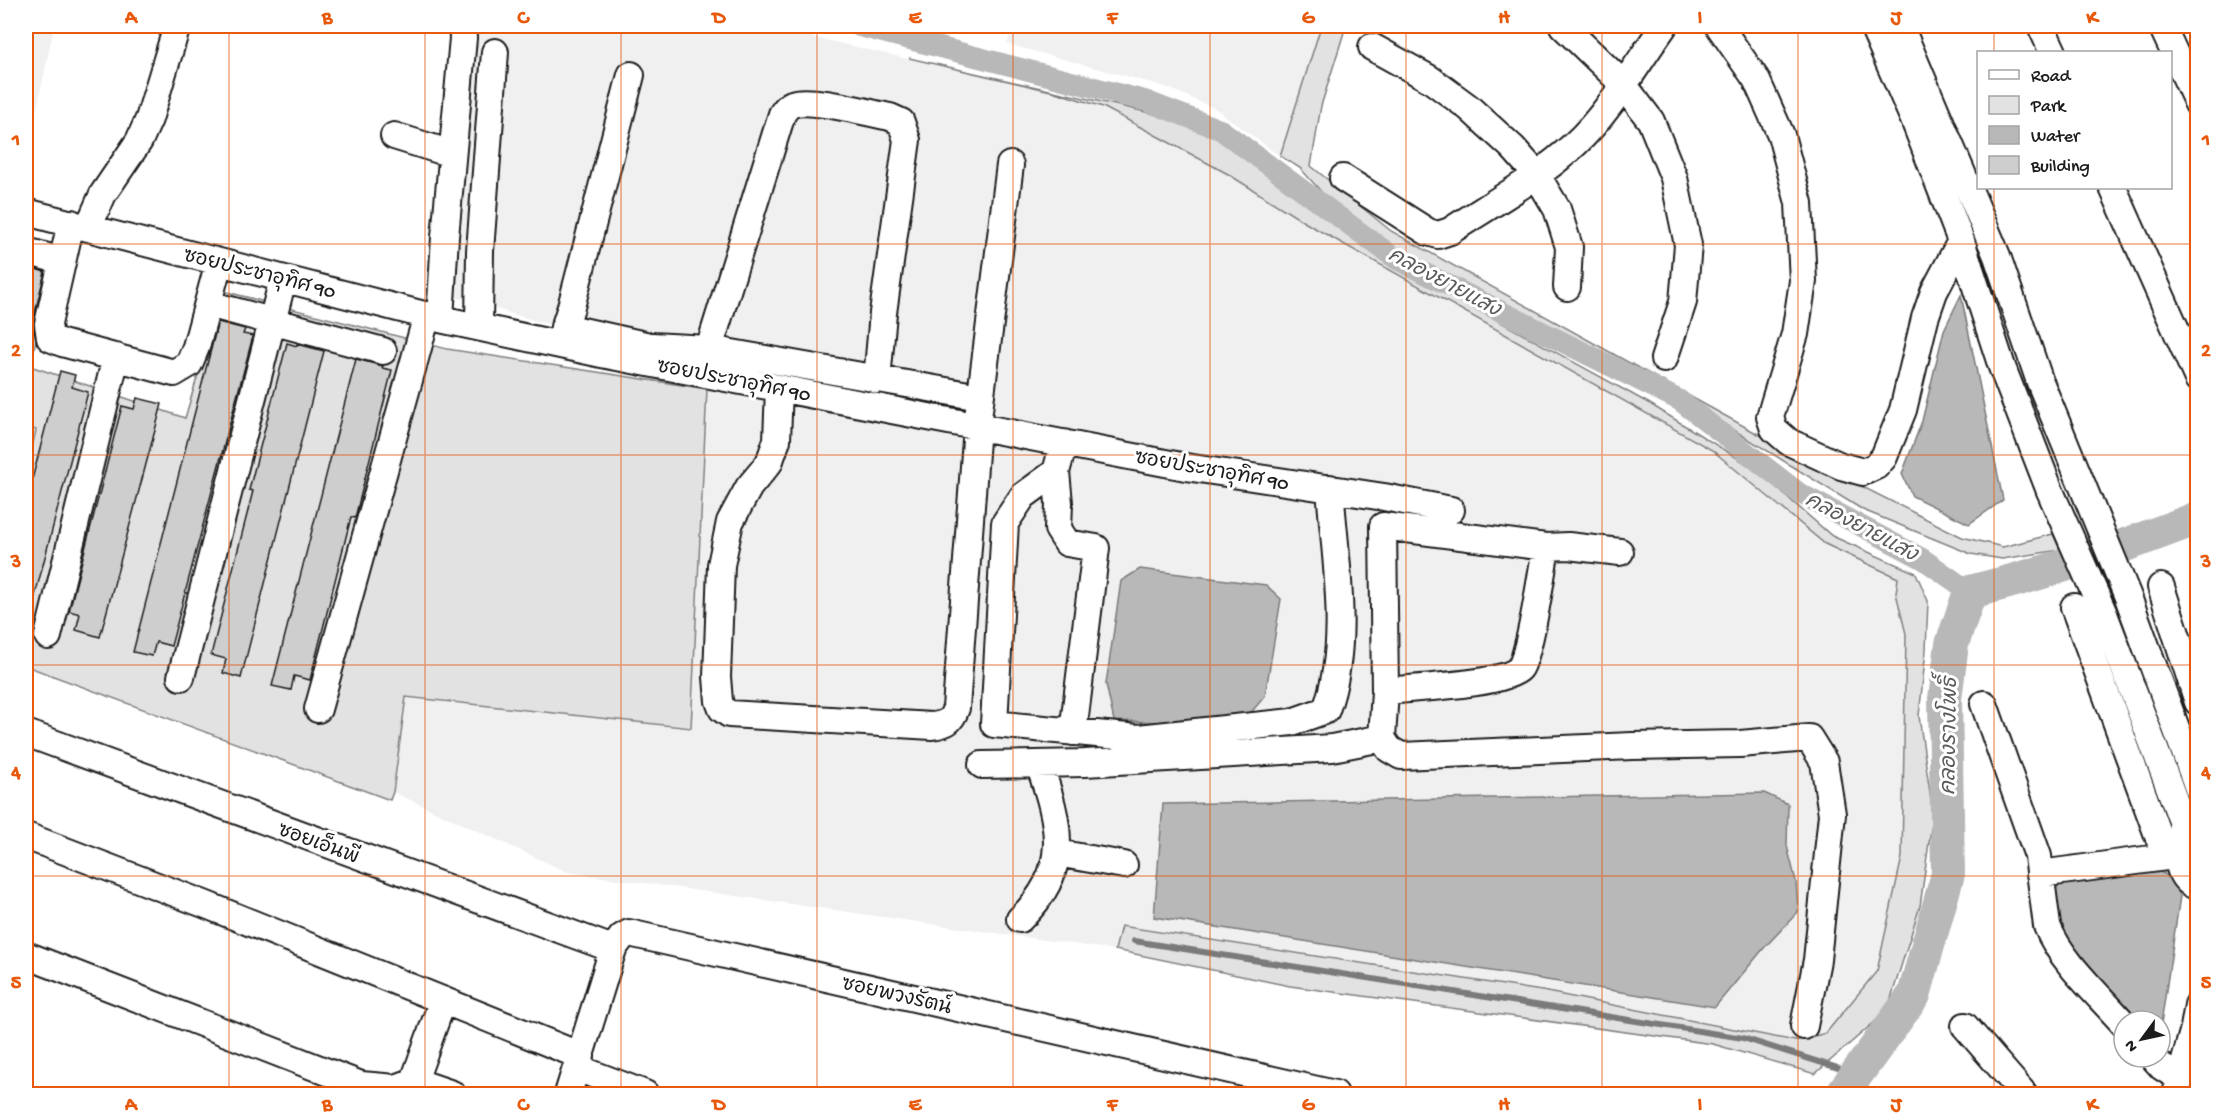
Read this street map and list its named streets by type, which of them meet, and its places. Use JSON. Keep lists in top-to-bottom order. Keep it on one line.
{"streets":{"street":["ซอยประชาอุทิศ 90","ซอยเอ็นพี","ซอยพวงรัตน์"]},"crossings":[["ซอยเอ็นพี","ซอยพวงรัตน์"]],"water":["คลองยายแสง","คลองรางโพธิ์"],"legend":["Road","Park","Water","Building"],"north":"bottom left","grid":{"columns":["A","B","C","D","E","F","G","H","I","J","K"],"rows":["1","2","3","4","5"]}}
